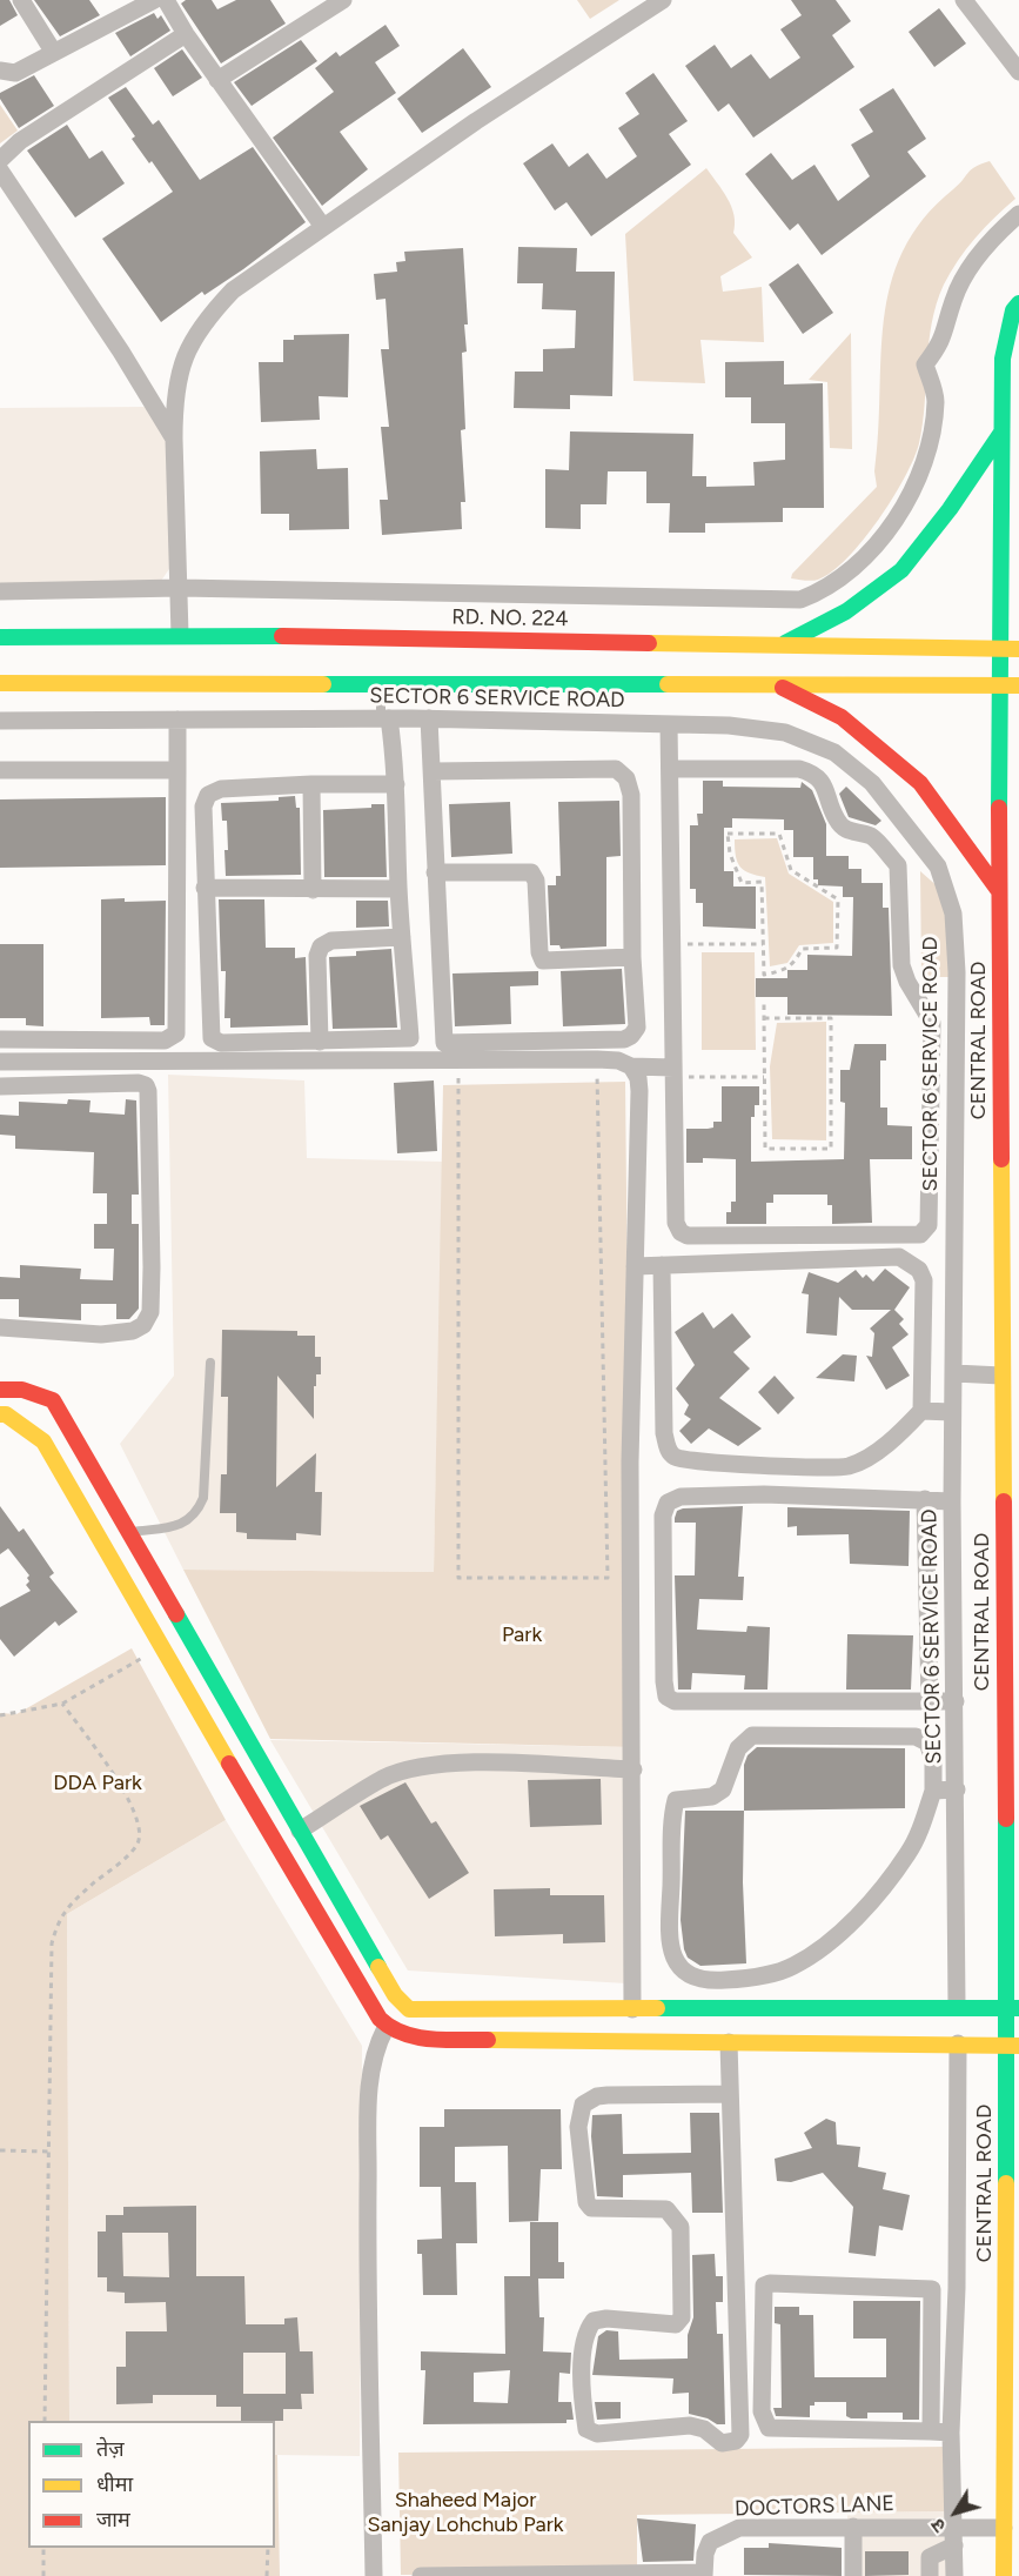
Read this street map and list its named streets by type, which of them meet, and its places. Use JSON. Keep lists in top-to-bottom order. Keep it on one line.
{"streets":{"main road":["RD. NO. 224","CENTRAL ROAD"],"street":["SECTOR 6 SERVICE ROAD","DOCTORS LANE"]},"crossings":[["RD. NO. 224","CENTRAL ROAD"],["CENTRAL ROAD","DOCTORS LANE"]],"parks":["Park","DDA Park","Shaheed Major Sanjay Lohchub Park"],"legend":["तेज़","धीमा","जाम"],"north":"bottom left"}
